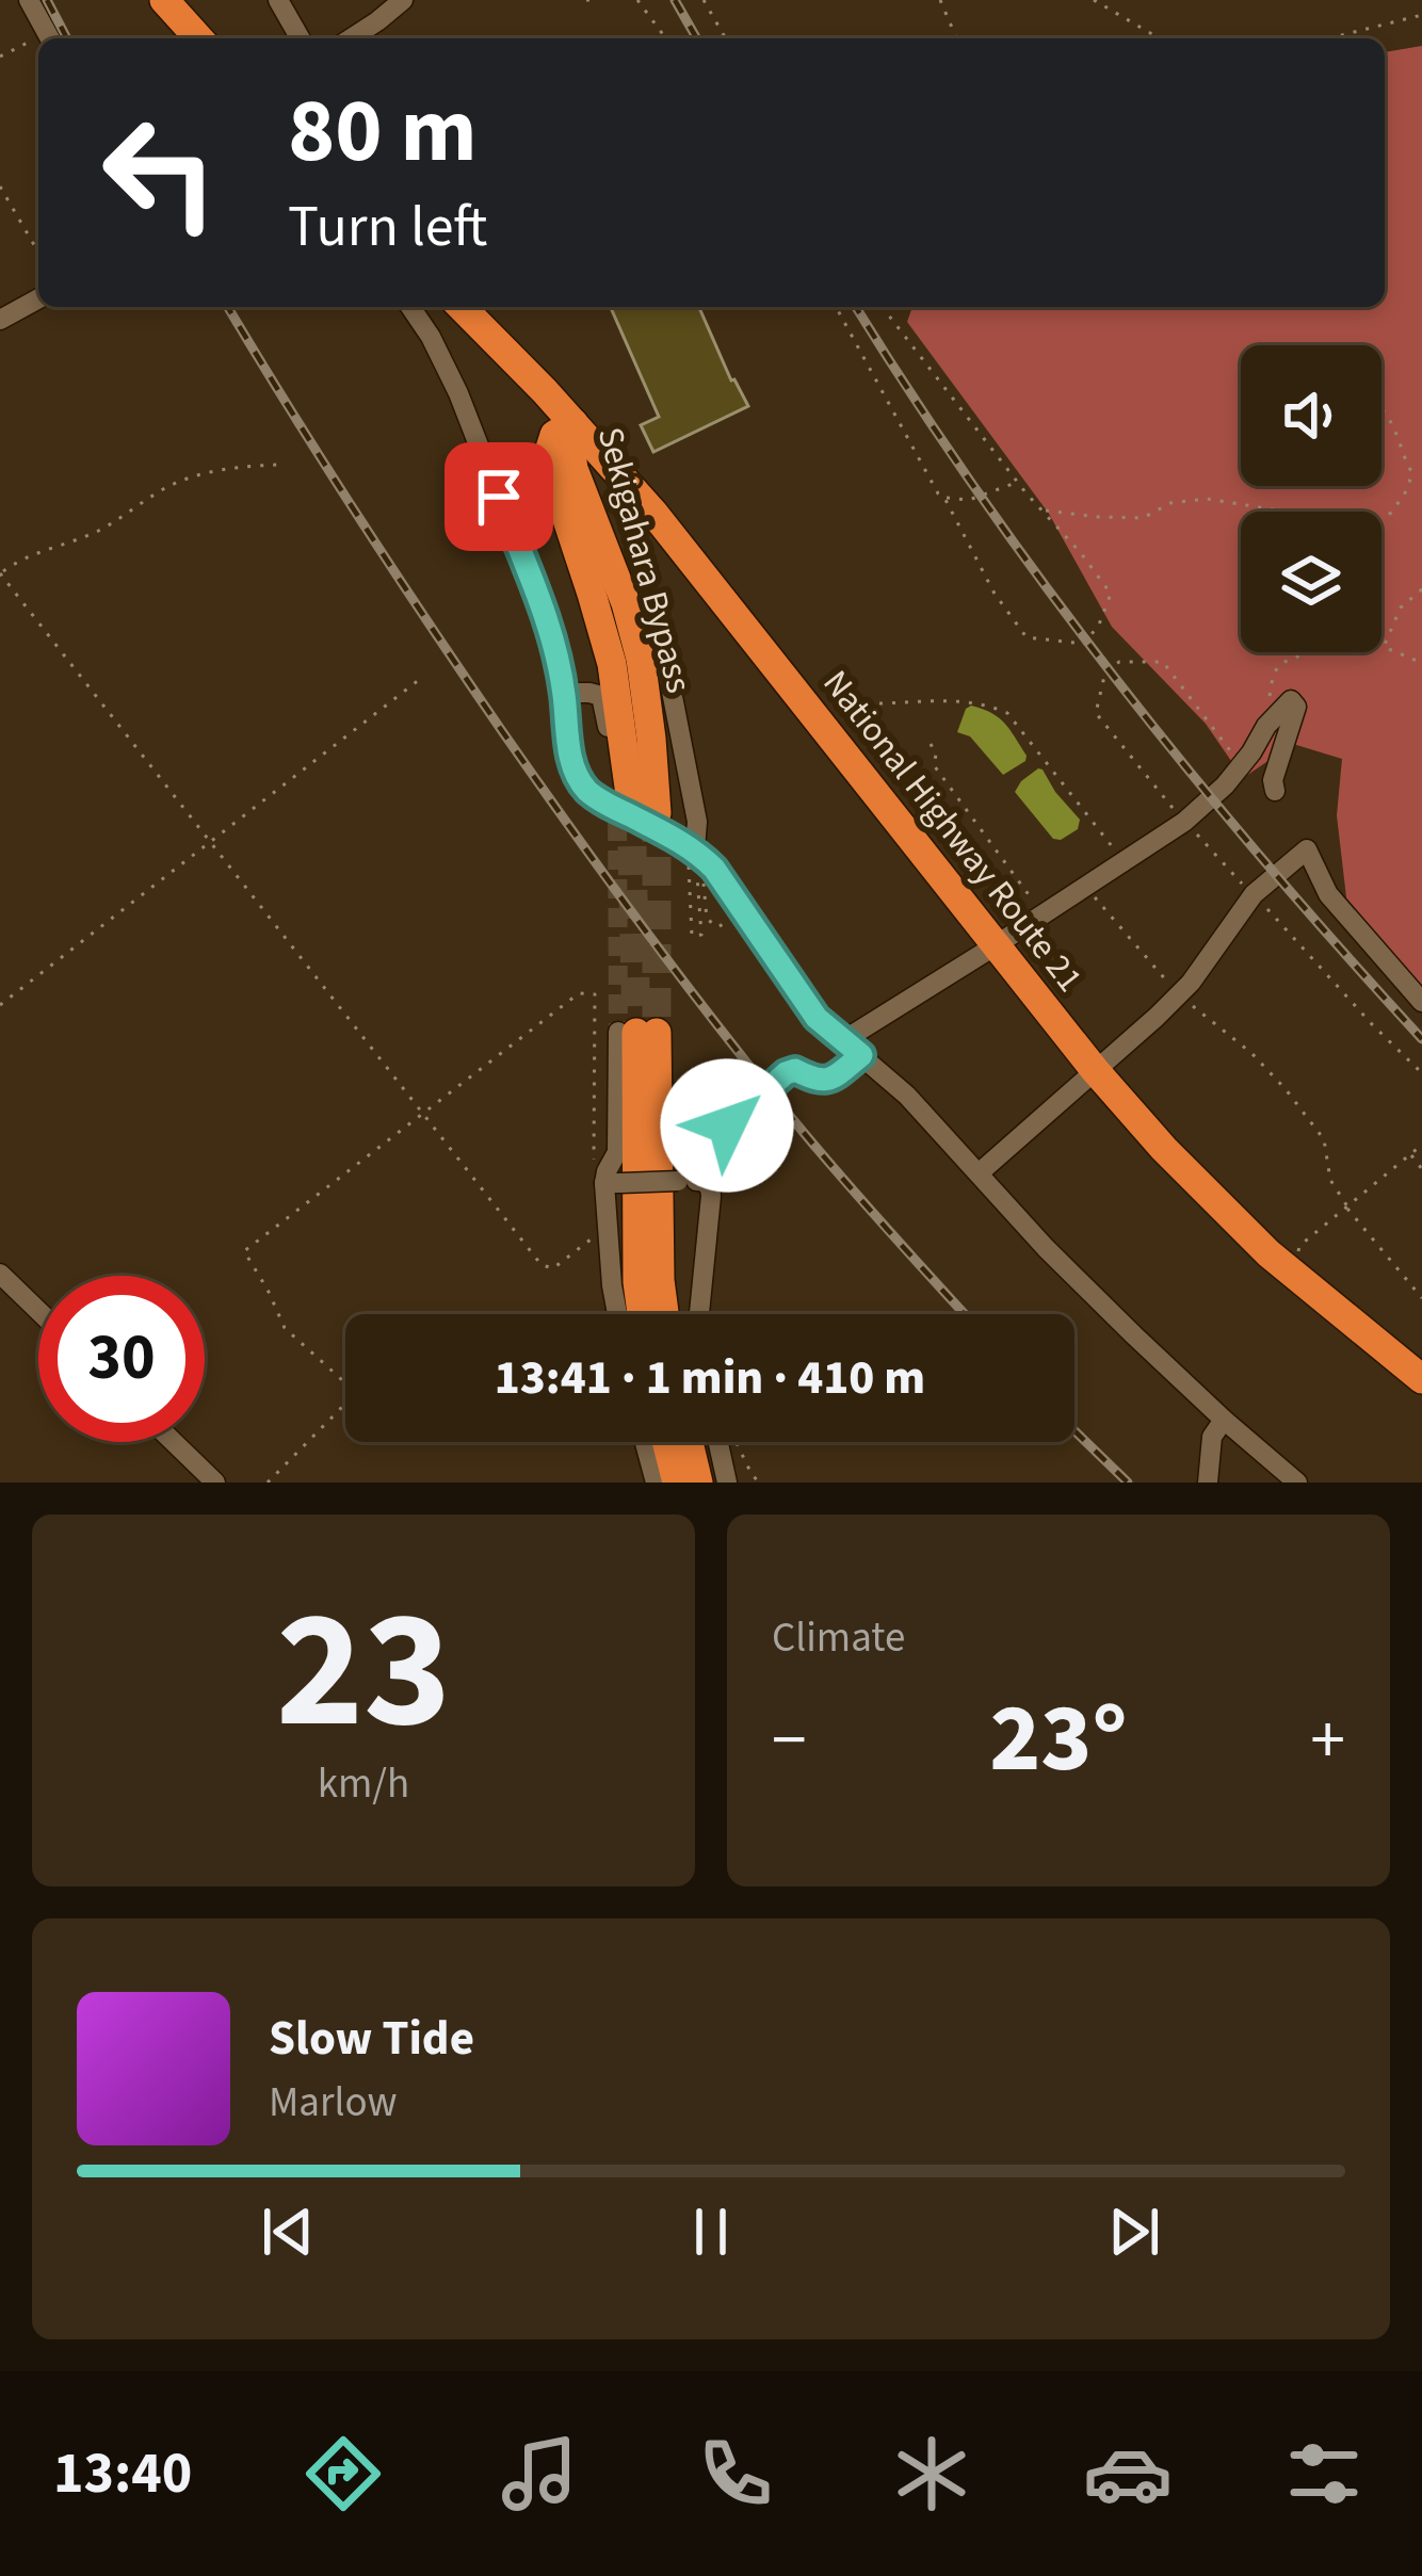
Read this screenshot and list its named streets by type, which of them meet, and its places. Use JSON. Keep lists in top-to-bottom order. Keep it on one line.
{"streets":{"highway":["Sekigahara Bypass","National Highway Route 21"]},"crossings":[["Sekigahara Bypass","National Highway Route 21"]],"page":{"turn":["80 m","Turn left"],"limit":"30","trip":"13:41 · 1 min · 410 m","tile":[["23","km/h"],"Climate"],"heat":["−","23°","+"],"song":["Slow Tide","Marlow"],"tabs":"13:40"}}
